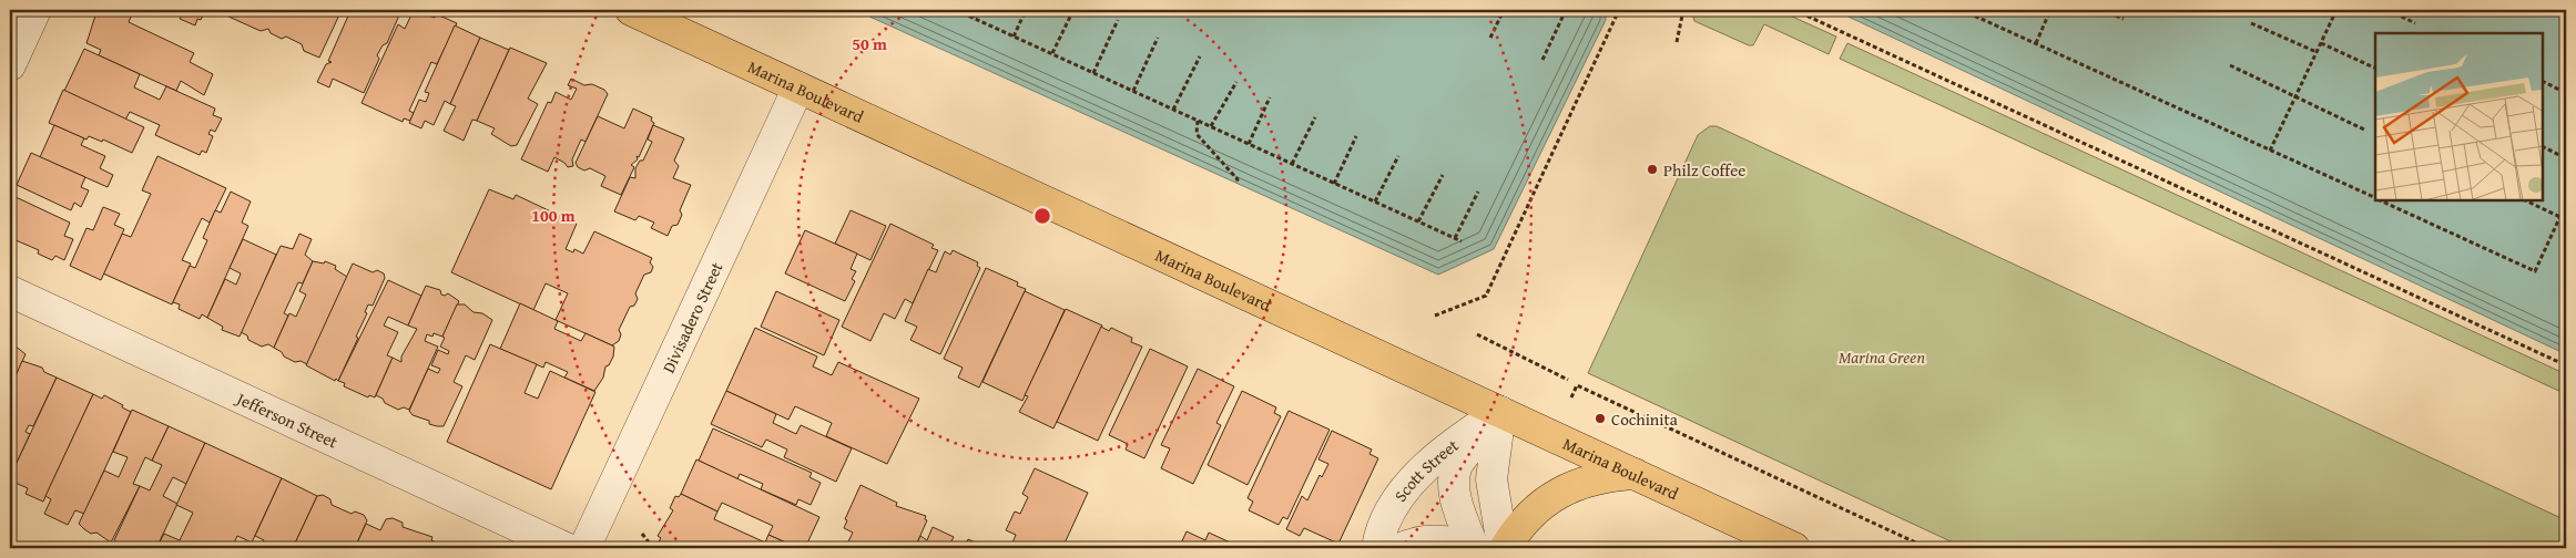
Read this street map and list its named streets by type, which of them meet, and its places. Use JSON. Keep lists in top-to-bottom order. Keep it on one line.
{"streets":{"main road":["Marina Boulevard"],"street":["Divisadero Street","Jefferson Street","Scott Street"]},"crossings":[["Marina Boulevard","Divisadero Street"],["Marina Boulevard","Scott Street"]],"parks":["Marina Green"],"places":["Philz Coffee","Cochinita"],"rings":["50 m","100 m"]}
